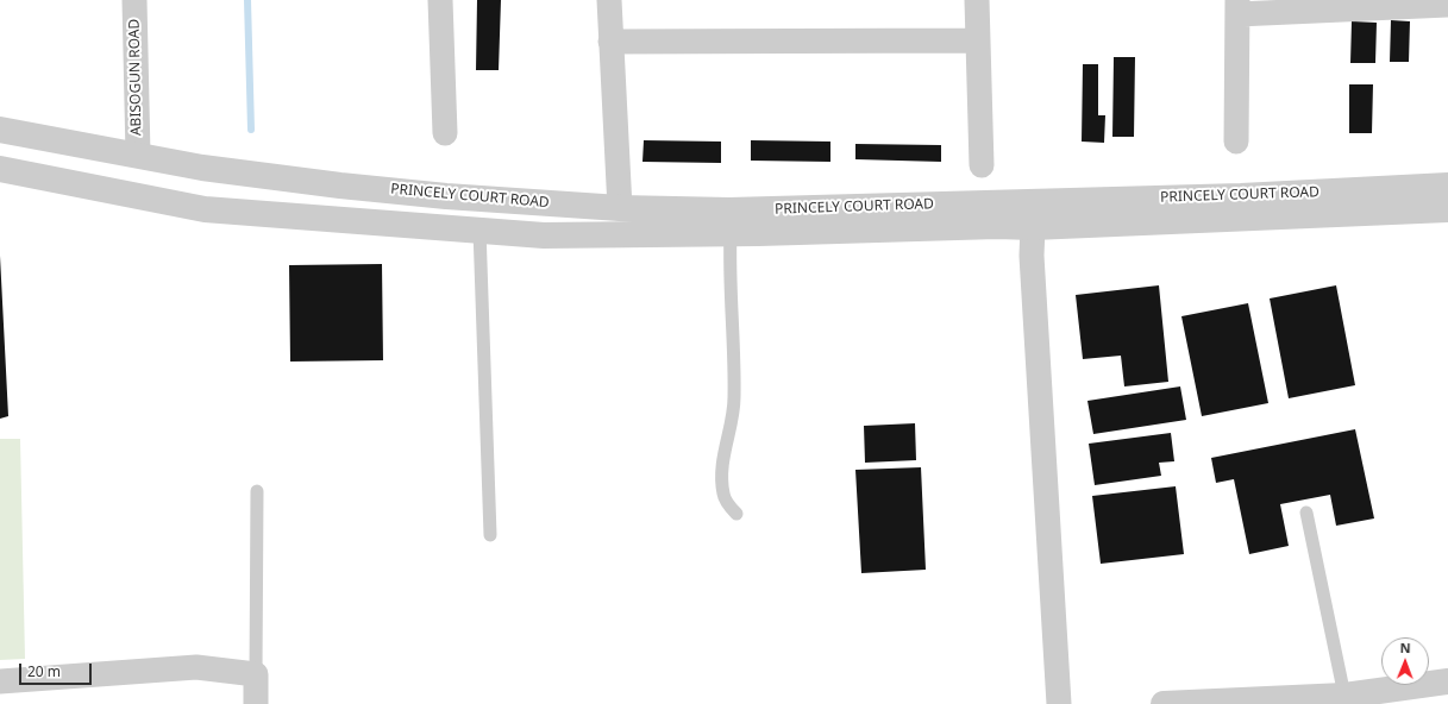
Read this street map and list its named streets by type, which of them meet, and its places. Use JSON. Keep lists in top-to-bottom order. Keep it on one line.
{"streets":{"street":["ABISOGUN ROAD","PRINCELY COURT ROAD"]},"crossings":[["ABISOGUN ROAD","PRINCELY COURT ROAD"]],"scale_bar":"20 m","north":"top"}
